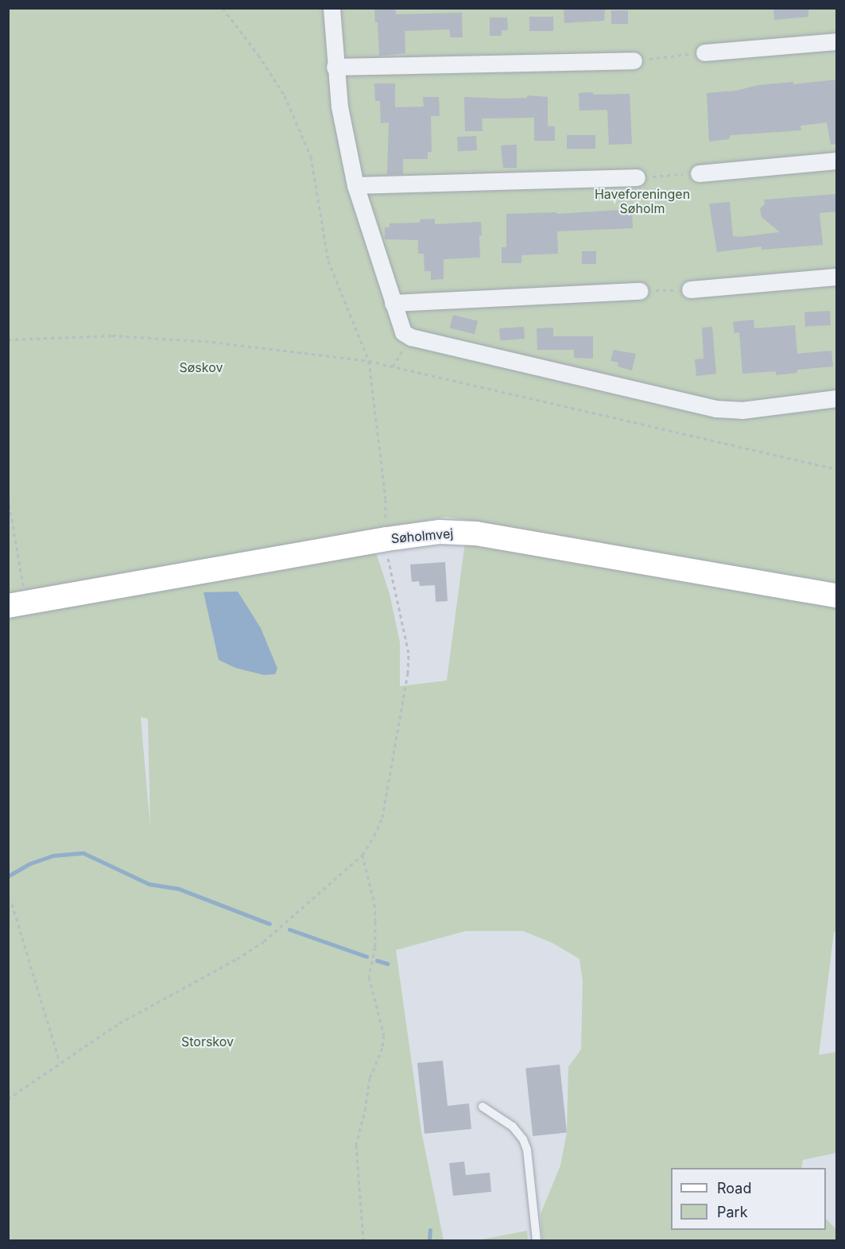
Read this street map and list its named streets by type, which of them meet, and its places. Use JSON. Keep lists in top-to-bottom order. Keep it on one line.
{"streets":{"street":["Søholmvej"]},"parks":["Haveforeningen Søholm","Søskov","Storskov"],"legend":["Road","Park"]}
